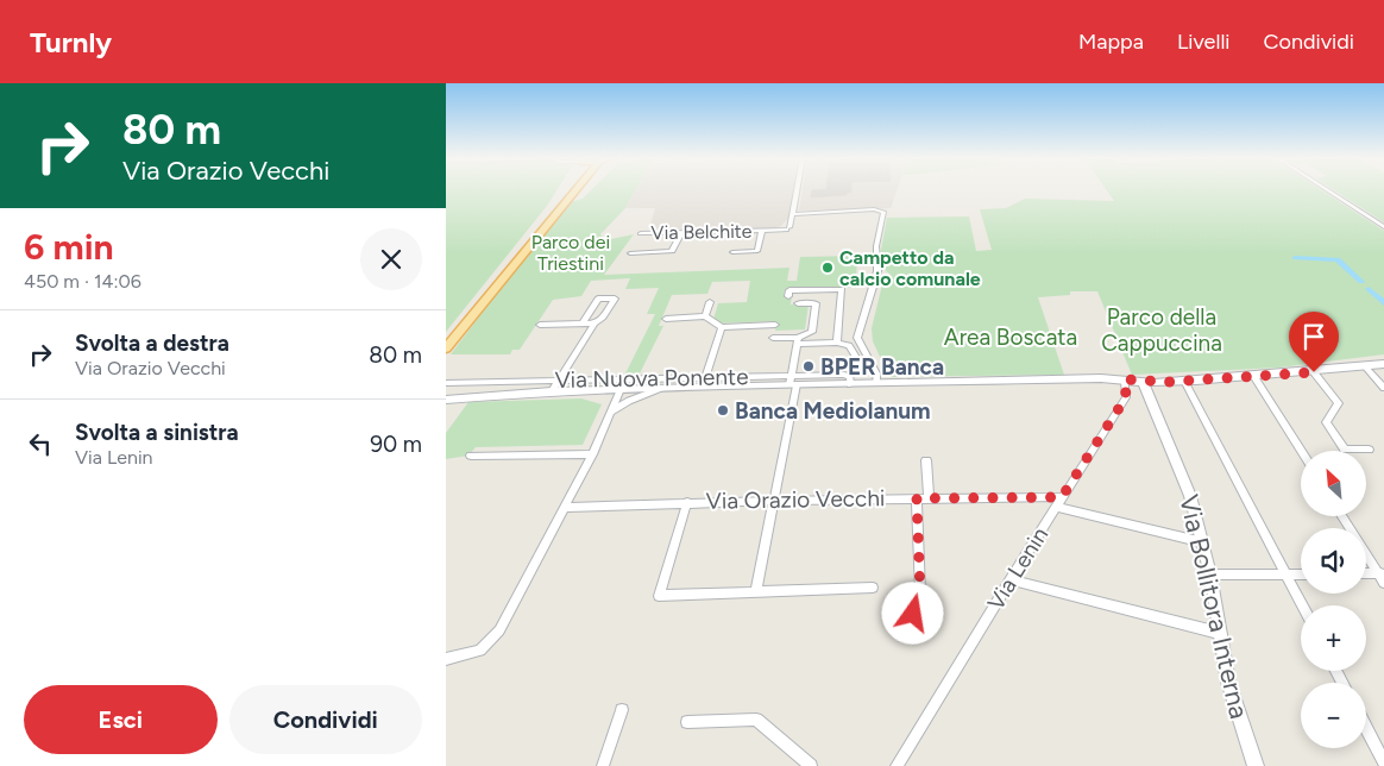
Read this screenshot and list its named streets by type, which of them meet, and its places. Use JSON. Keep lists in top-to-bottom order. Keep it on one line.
{"streets":{"street":["Via Belchite","Via Nuova Ponente","Via Orazio Vecchi","Via Lenin","Via Bollitora Interna"]},"crossings":[["Via Nuova Ponente","Via Lenin"],["Via Orazio Vecchi","Via Lenin"],["Via Orazio Vecchi","Via Bollitora Interna"]],"parks":["Parco dei Triestini","Parco della Cappuccina","Area Boscata"],"places":["Campetto da calcio comunale","BPER Banca","Banca Mediolanum"],"north":"top left","page":{"header":"Turnly","nav":["Mappa","Livelli","Condividi"],"turn":["80 m","Via Orazio Vecchi"],"heading":["6 min","450 m · 14:06"],"list":[{"name":"Svolta a destra","note":"Via Orazio Vecchi","value":"80 m"},{"name":"Svolta a sinistra","note":"Via Lenin","value":"90 m"}],"map_buttons":["+","−"],"buttons":["Esci","Condividi"]}}
